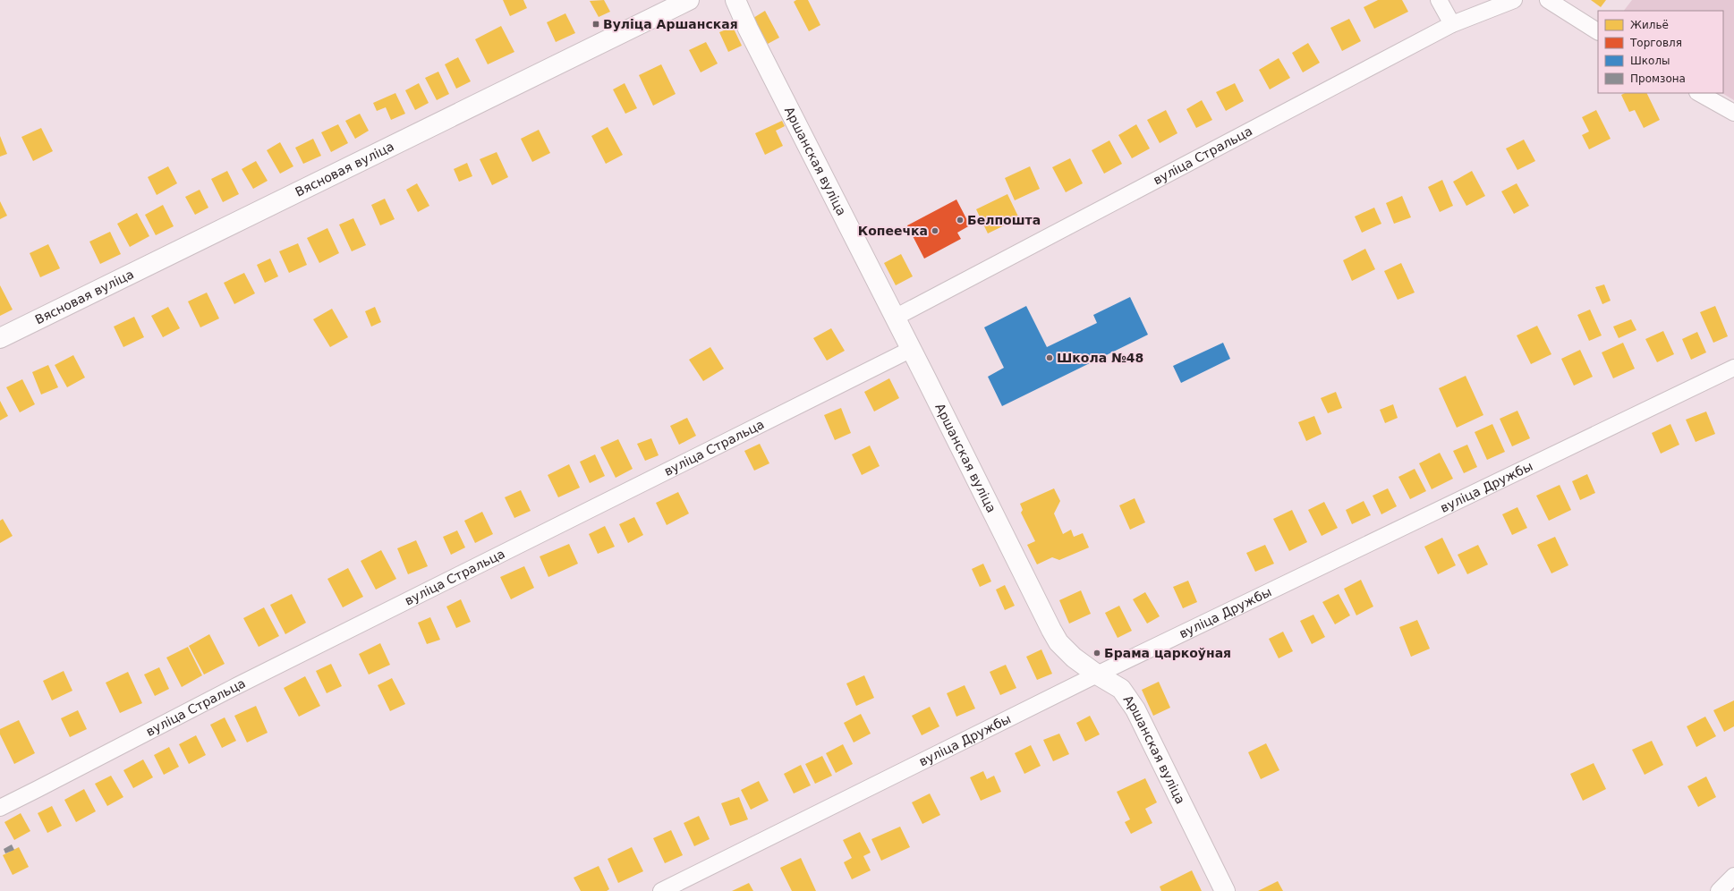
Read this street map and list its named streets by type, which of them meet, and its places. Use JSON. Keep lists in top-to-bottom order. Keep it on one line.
{"streets":{"street":["вуліца Стральца","Аршанская вуліца","Вясновая вуліца","вуліца Дружбы"]},"crossings":[["вуліца Стральца","Аршанская вуліца"],["Аршанская вуліца","вуліца Дружбы"]],"places":{"transit":["Вуліца Аршанская"],"other":["Белпошта","Копеечка","Школа №48","Брама царкоўная"]},"legend":["Жильё","Торговля","Школы","Промзона"]}
